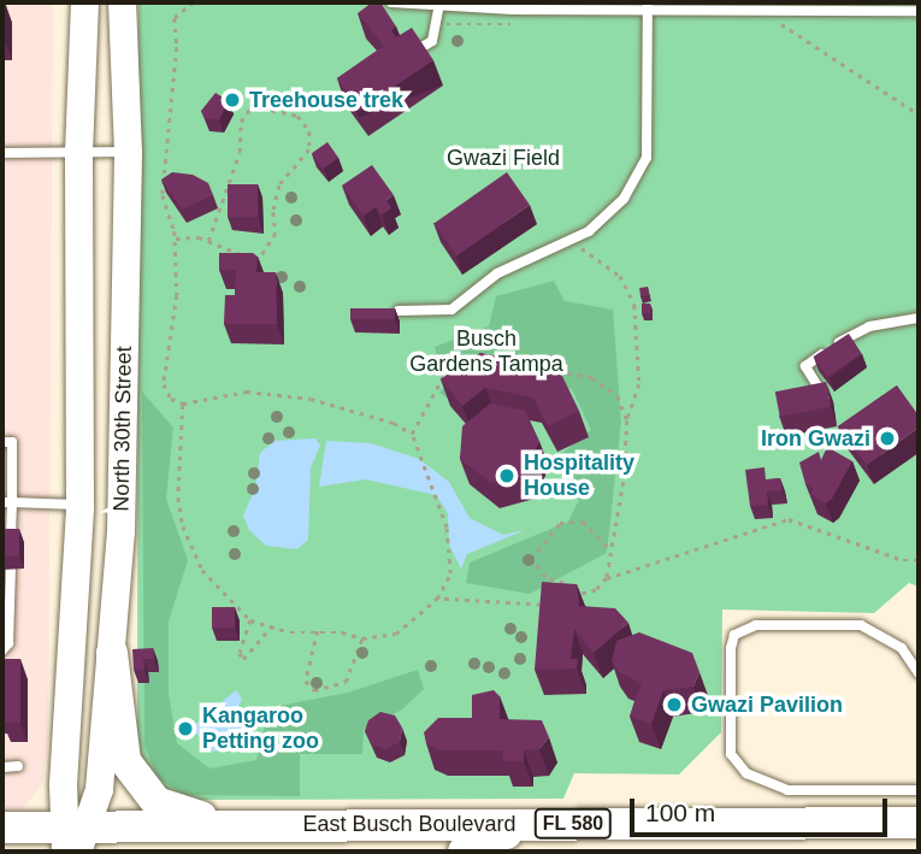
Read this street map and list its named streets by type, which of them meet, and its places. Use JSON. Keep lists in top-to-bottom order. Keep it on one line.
{"streets":{"main road":["North 30th Street","East Busch Boulevard","FL 580"]},"crossings":[["North 30th Street","East Busch Boulevard"]],"parks":["Gwazi Field","Busch Gardens Tampa"],"places":["Treehouse trek","Iron Gwazi","Hospitality House","Gwazi Pavilion","Kangaroo Petting zoo"],"scale_bar":"100 m"}
